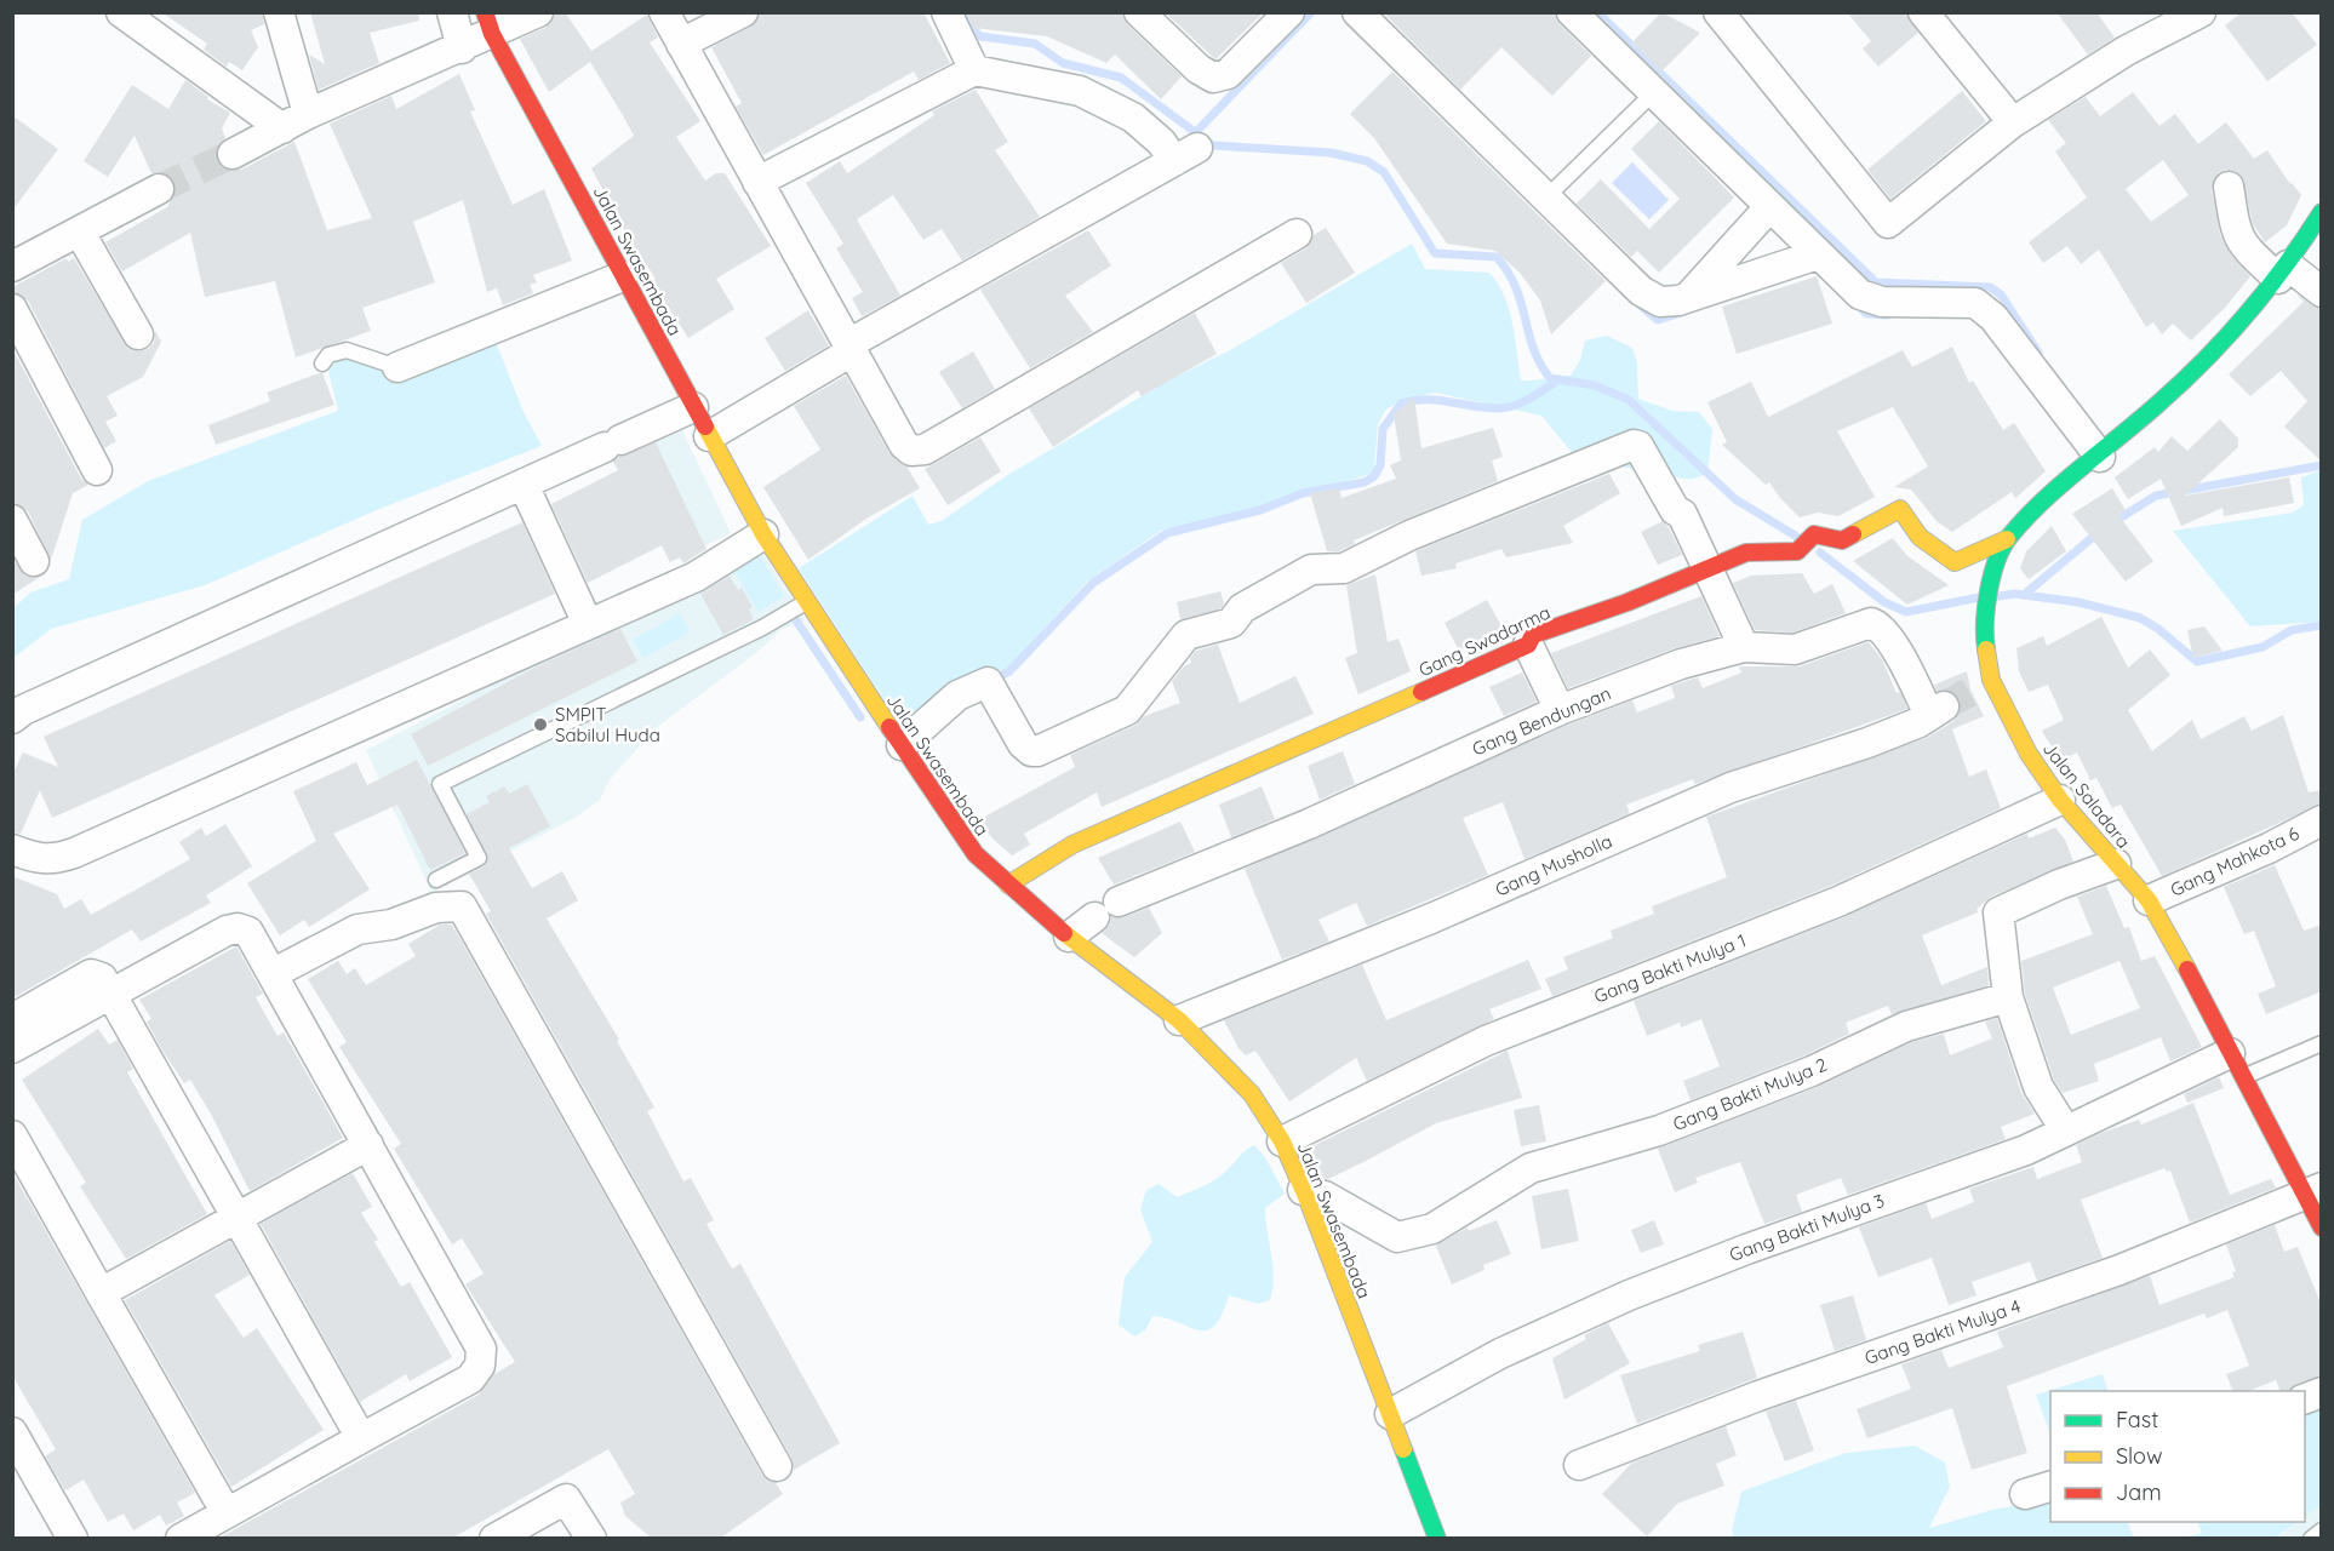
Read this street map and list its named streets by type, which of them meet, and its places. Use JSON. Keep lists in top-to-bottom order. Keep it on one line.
{"streets":{"street":["Jalan Swasembada","Gang Swadarma","Gang Bendungan","Jalan Saladara","Gang Mahkota 6","Gang Musholla","Gang Bakti Mulya 1","Gang Bakti Mulya 2","Gang Bakti Mulya 3","Gang Bakti Mulya 4"]},"crossings":[["Jalan Swasembada","Gang Swadarma"],["Jalan Swasembada","Gang Musholla"],["Jalan Swasembada","Gang Bakti Mulya 1"],["Jalan Swasembada","Gang Bakti Mulya 2"],["Jalan Swasembada","Gang Bakti Mulya 3"],["Gang Swadarma","Jalan Saladara"],["Gang Bendungan","Gang Musholla"],["Jalan Saladara","Gang Mahkota 6"],["Jalan Saladara","Gang Bakti Mulya 1"],["Jalan Saladara","Gang Bakti Mulya 3"],["Jalan Saladara","Gang Bakti Mulya 4"]],"places":["SMPIT Sabilul Huda"],"legend":["Fast","Slow","Jam"]}
